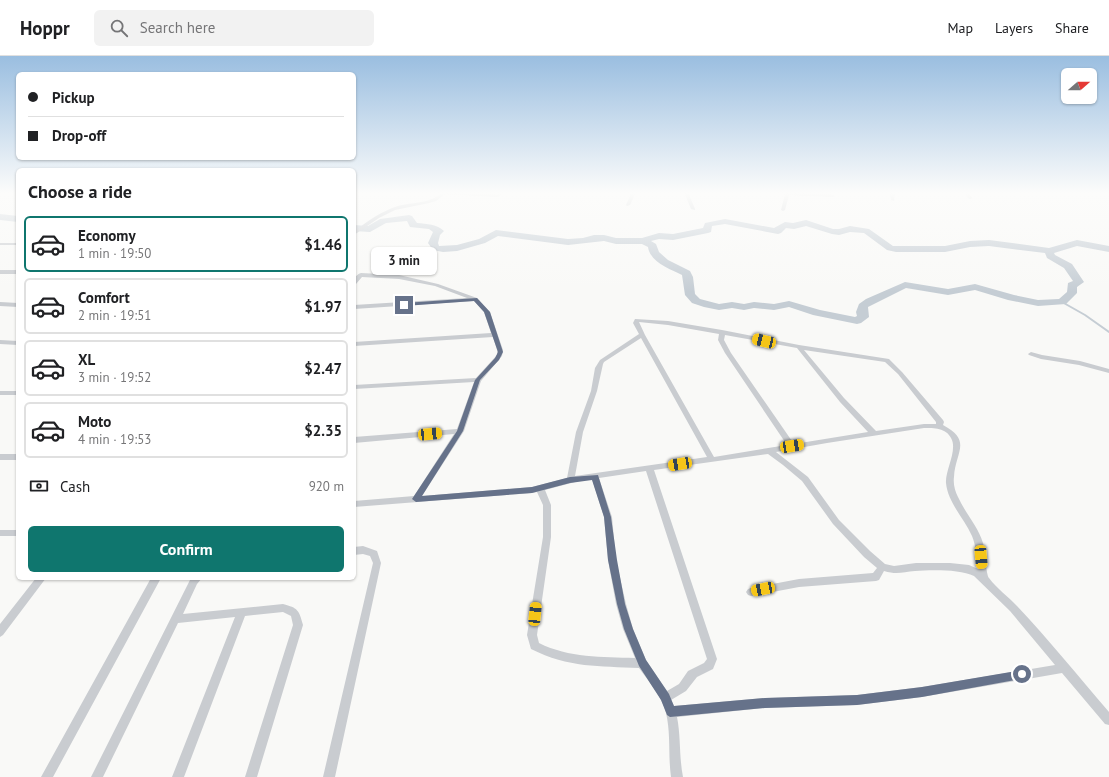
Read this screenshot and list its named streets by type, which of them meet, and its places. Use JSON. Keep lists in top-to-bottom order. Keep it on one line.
{"north":"right","page":{"header":"Hoppr","search":"Search here","nav":["Map","Layers","Share"],"banner":["Pickup","Drop-off"],"heading":"Choose a ride","list":[{"name":"Economy","note":"1 min · 19:50","value":"$1.46"},{"name":"Comfort","note":"2 min · 19:51","value":"$1.97"},{"name":"XL","note":"3 min · 19:52","value":"$2.47"},{"name":"Moto","note":"4 min · 19:53","value":"$2.35"}],"bubble":"3 min","pay":["Cash","920 m"],"buttons":"Confirm"}}
